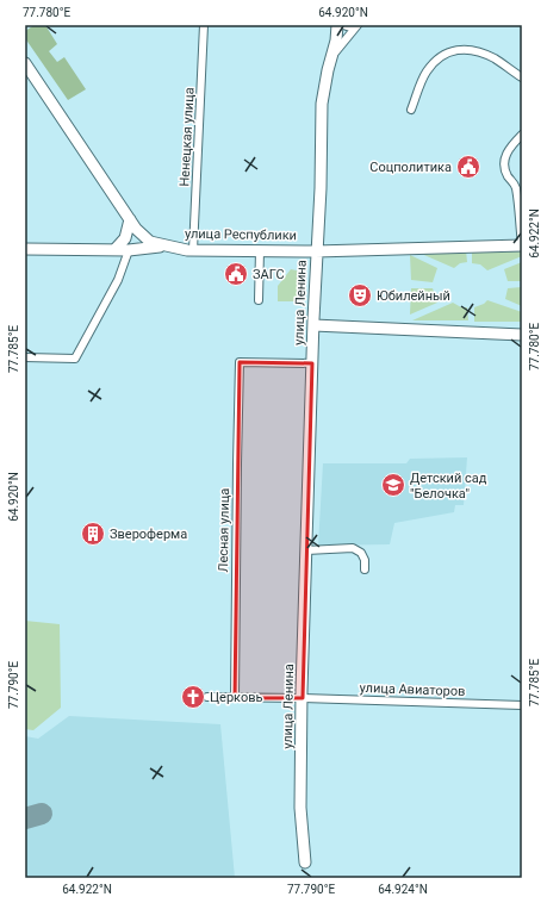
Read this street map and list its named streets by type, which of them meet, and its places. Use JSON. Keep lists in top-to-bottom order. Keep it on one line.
{"streets":{"street":["Ненецкая улица","улица Республики","улица Ленина","Лесная улица","улица Авиаторов"]},"crossings":[["Ненецкая улица","улица Республики"],["улица Республики","улица Ленина"],["улица Ленина","Лесная улица"],["улица Ленина","улица Авиаторов"],["Лесная улица","улица Авиаторов"]],"places":{"public building":["Соцполитика","ЗАГС"],"theatre":["Юбилейный"],"school or university":["Детский сад \"Белочка\""],"building":["Звероферма"],"church":["Церковь"]},"coordinates":["77.780°E","64.920°N","64.922°N","77.785°E","77.790°E","64.924°N"]}
